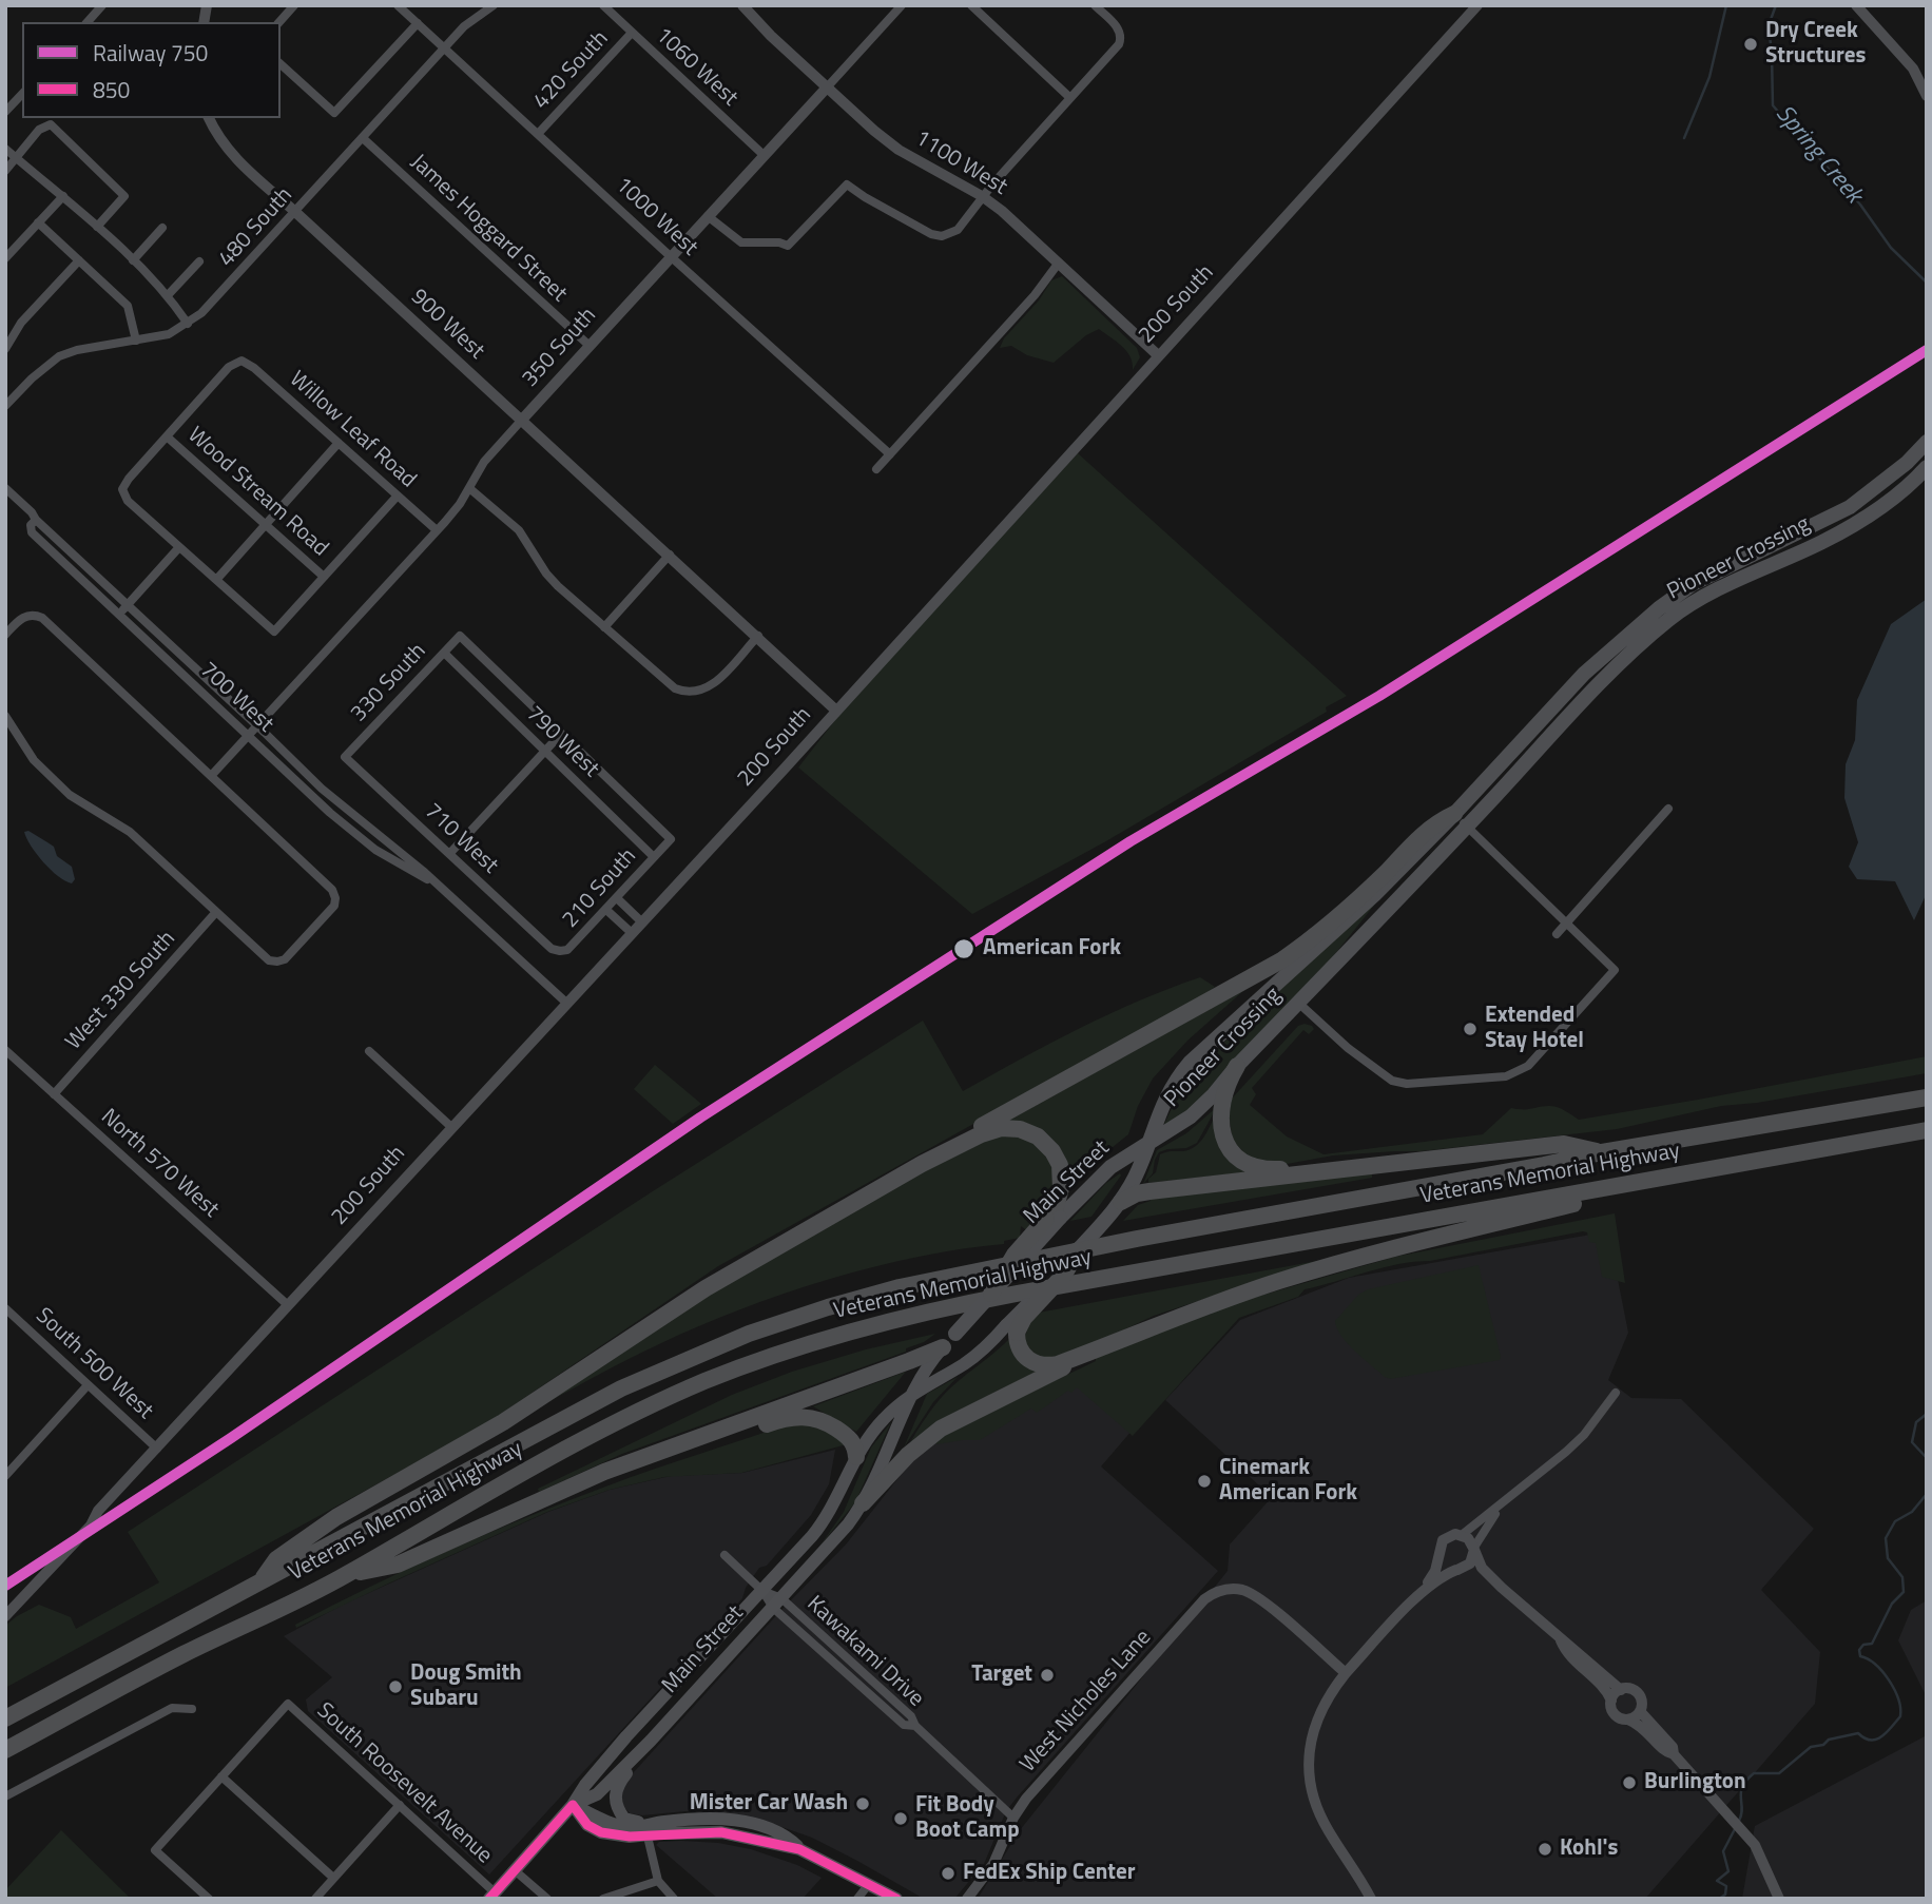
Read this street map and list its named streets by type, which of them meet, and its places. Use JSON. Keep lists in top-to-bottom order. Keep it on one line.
{"streets":{"highway":["Pioneer Crossing","Veterans Memorial Highway","Main Street"],"street":["1060 West","420 South","1100 West","1000 West","480 South","James Hoggard Street","200 South","900 West","350 South","Willow Leaf Road","Wood Stream Road","330 South","700 West","790 West","710 West","210 South","West 330 South","North 570 West","South 500 West","Kawakami Drive","West Nicholes Lane","South Roosevelt Avenue"]},"crossings":[["1060 West","420 South"],["1060 West","350 South"],["420 South","1000 West"],["1100 West","200 South"],["1100 West","350 South"],["1000 West","480 South"],["1000 West","350 South"],["480 South","James Hoggard Street"],["480 South","900 West"],["James Hoggard Street","350 South"],["200 South","900 West"],["200 South","700 West"],["200 South","North 570 West"],["200 South","South 500 West"],["900 West","350 South"],["350 South","Willow Leaf Road"],["350 South","700 West"],["Willow Leaf Road","Wood Stream Road"],["Pioneer Crossing","Main Street"],["330 South","790 West"],["330 South","710 West"],["790 West","210 South"],["710 West","210 South"],["West 330 South","North 570 West"],["Main Street","Kawakami Drive"],["Main Street","South Roosevelt Avenue"],["Kawakami Drive","West Nicholes Lane"]],"water":["Spring Creek"],"places":["Dry Creek Structures","American Fork","Extended Stay Hotel","Cinemark American Fork","Target","Doug Smith Subaru","Burlington","Mister Car Wash","Fit Body Boot Camp","Kohl's","FedEx Ship Center"],"lines":["rail line 750","transit line 850"],"legend":["Railway 750","850"]}
